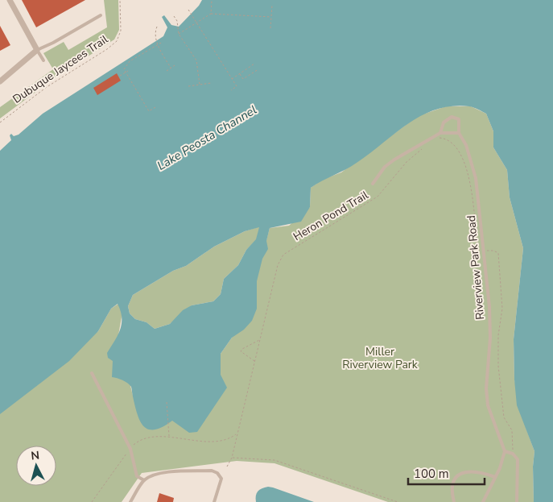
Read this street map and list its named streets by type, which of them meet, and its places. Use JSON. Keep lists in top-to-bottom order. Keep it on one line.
{"streets":{"lane":["Riverview Park Road"],"path":["Dubuque Jaycees Trail","Heron Pond Trail"]},"water":["Lake Peosta Channel"],"parks":["Miller Riverview Park"],"scale_bar":"100 m","north":"top"}
